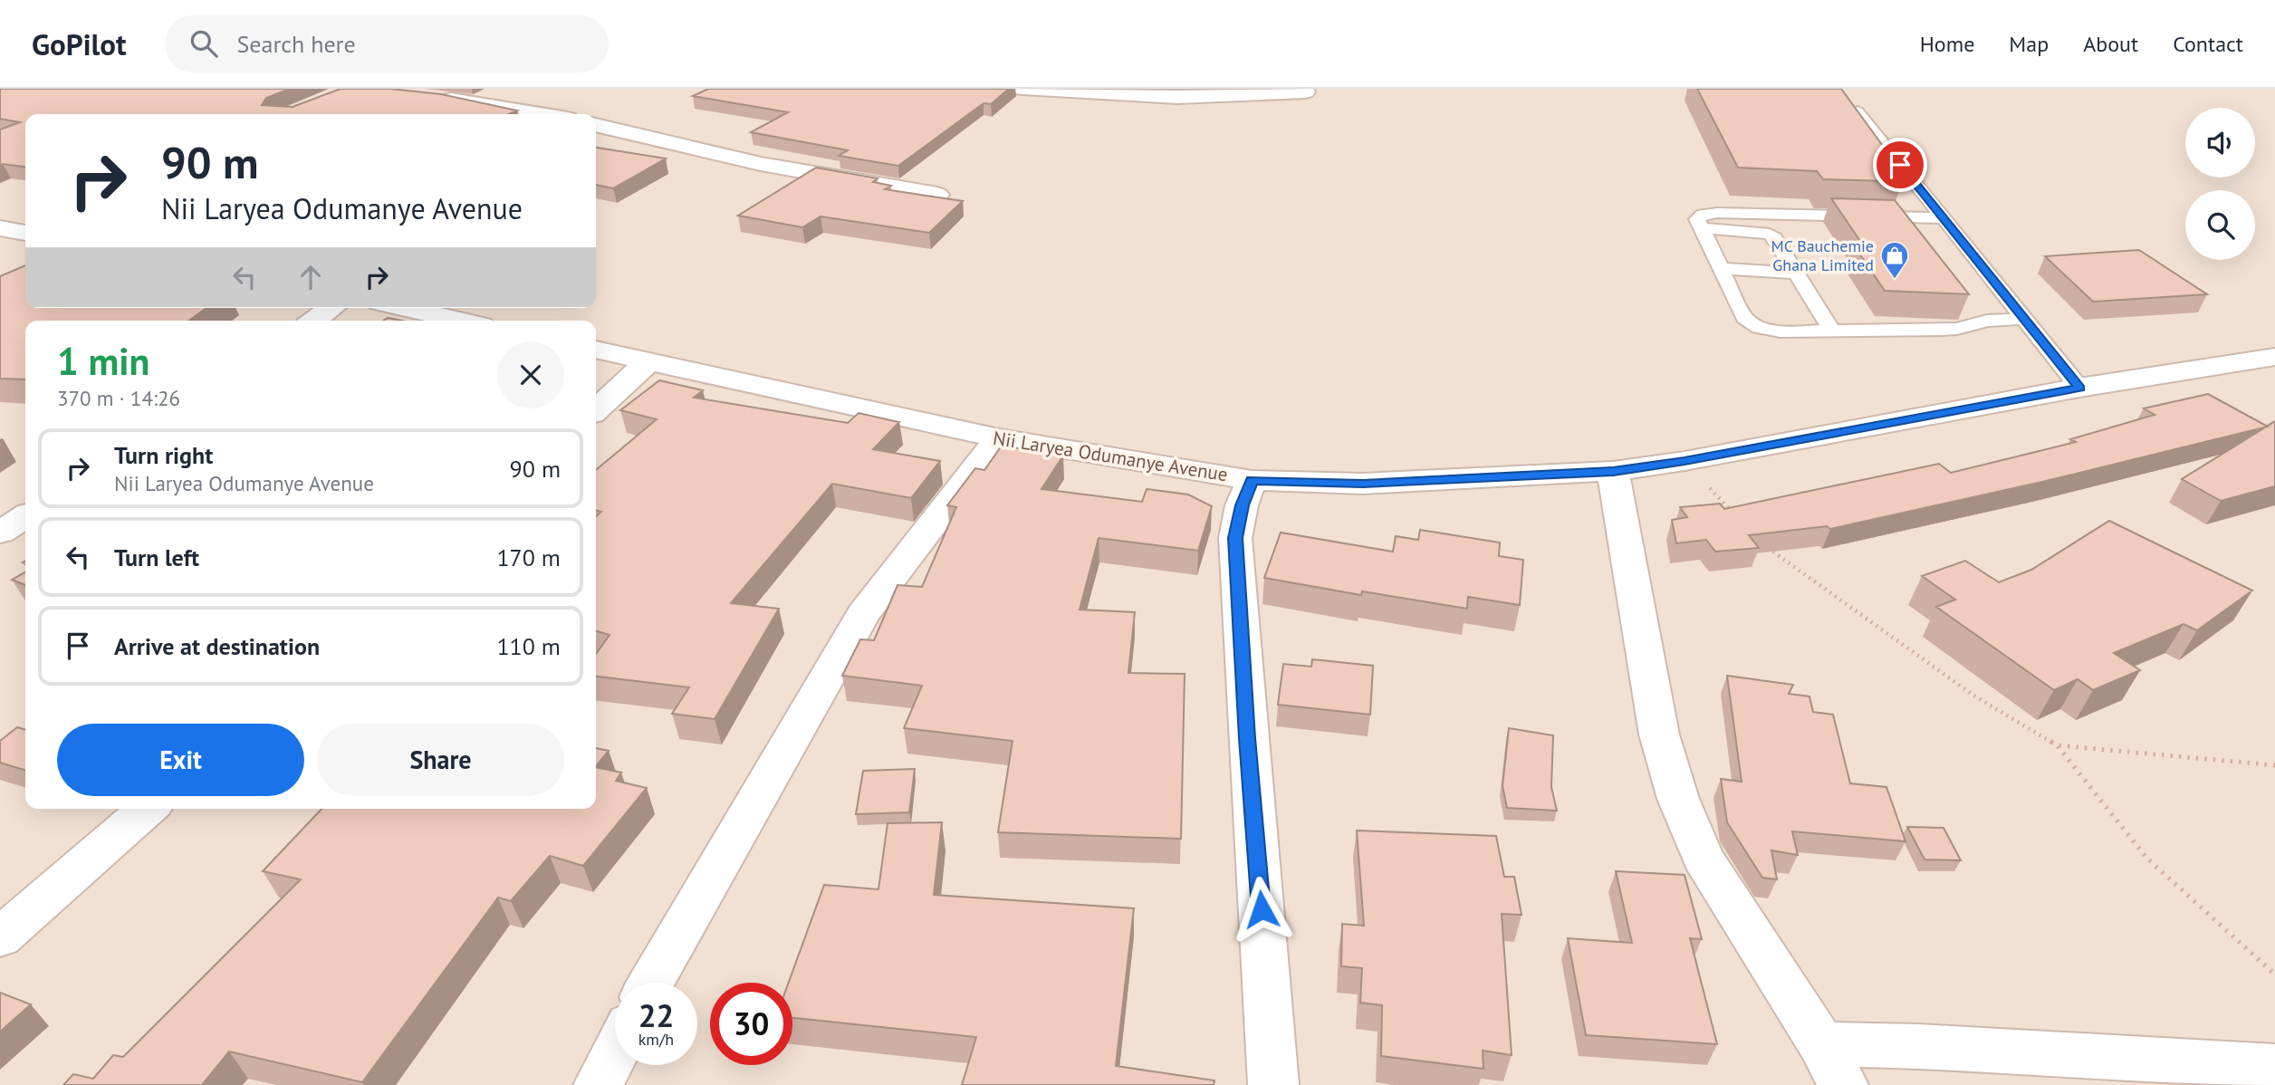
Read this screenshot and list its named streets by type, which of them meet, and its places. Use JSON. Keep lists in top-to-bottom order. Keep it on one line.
{"streets":{"street":["Nii Laryea Odumanye Avenue"]},"places":{"shop":["MC Bauchemie Ghana Limited"]},"page":{"header":"GoPilot","search":"Search here","nav":["Home","Map","About","Contact"],"turn":["90 m","Nii Laryea Odumanye Avenue"],"heading":["1 min","370 m · 14:26"],"list":[{"name":"Turn right","note":"Nii Laryea Odumanye Avenue","value":"90 m"},{"name":"Turn left","value":"170 m"},{"name":"Arrive at destination","value":"110 m"}],"buttons":["Exit","Share"],"speed":"22 km/h","limit":"30"}}
